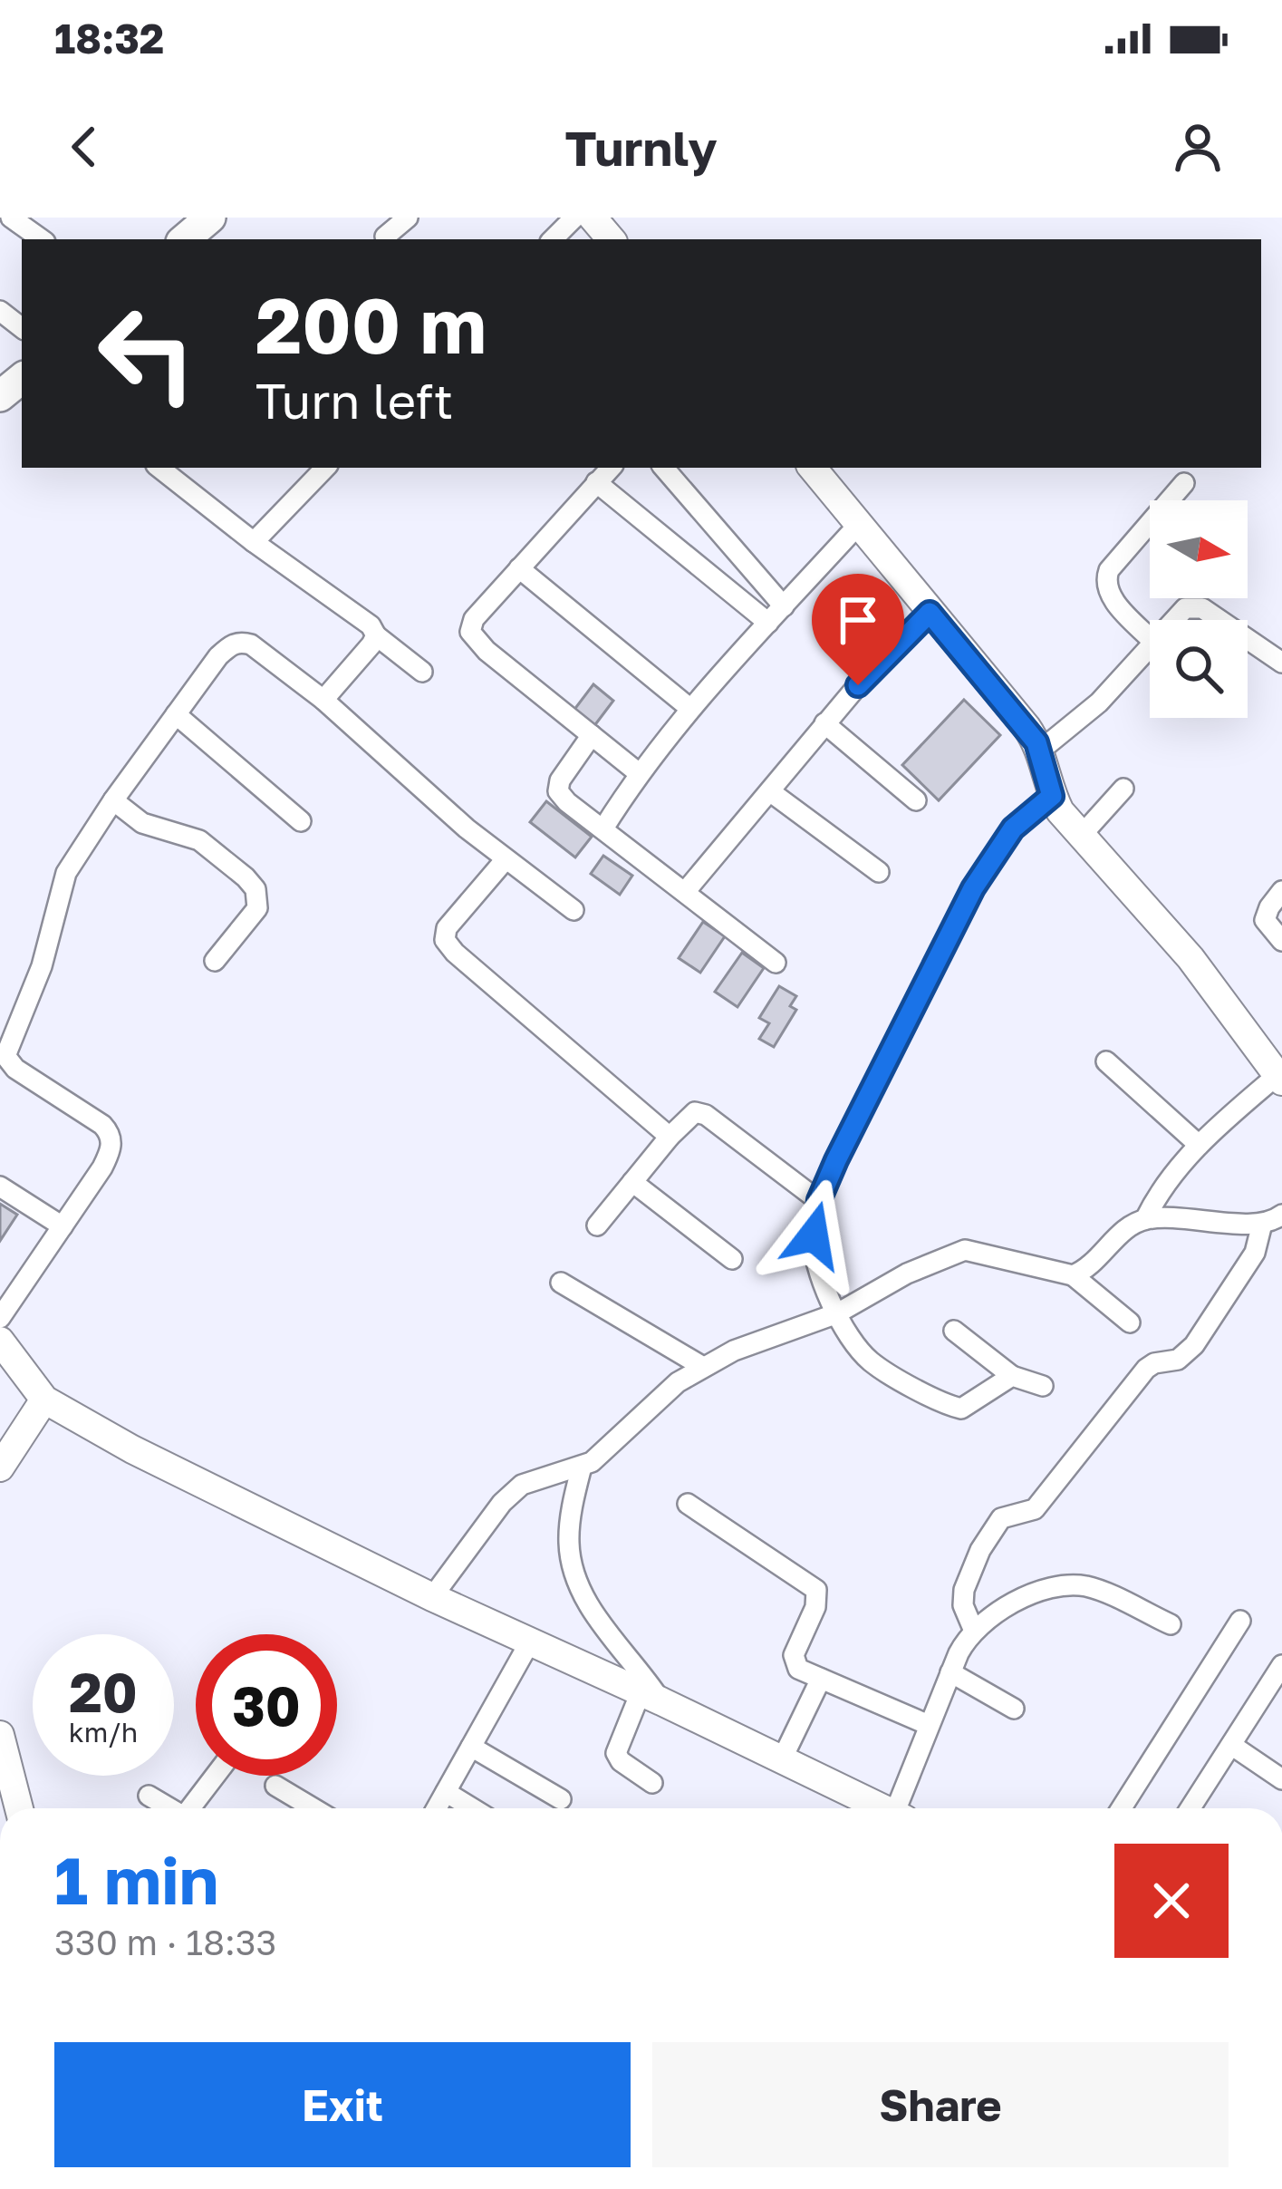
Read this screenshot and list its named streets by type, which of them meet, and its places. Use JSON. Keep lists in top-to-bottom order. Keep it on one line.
{"north":"right","page":{"status":"18:32","header":"Turnly","turn":["200 m","Turn left"],"speed":"20 km/h","limit":"30","heading":["1 min","330 m · 18:33"],"buttons":["Exit","Share"]}}
